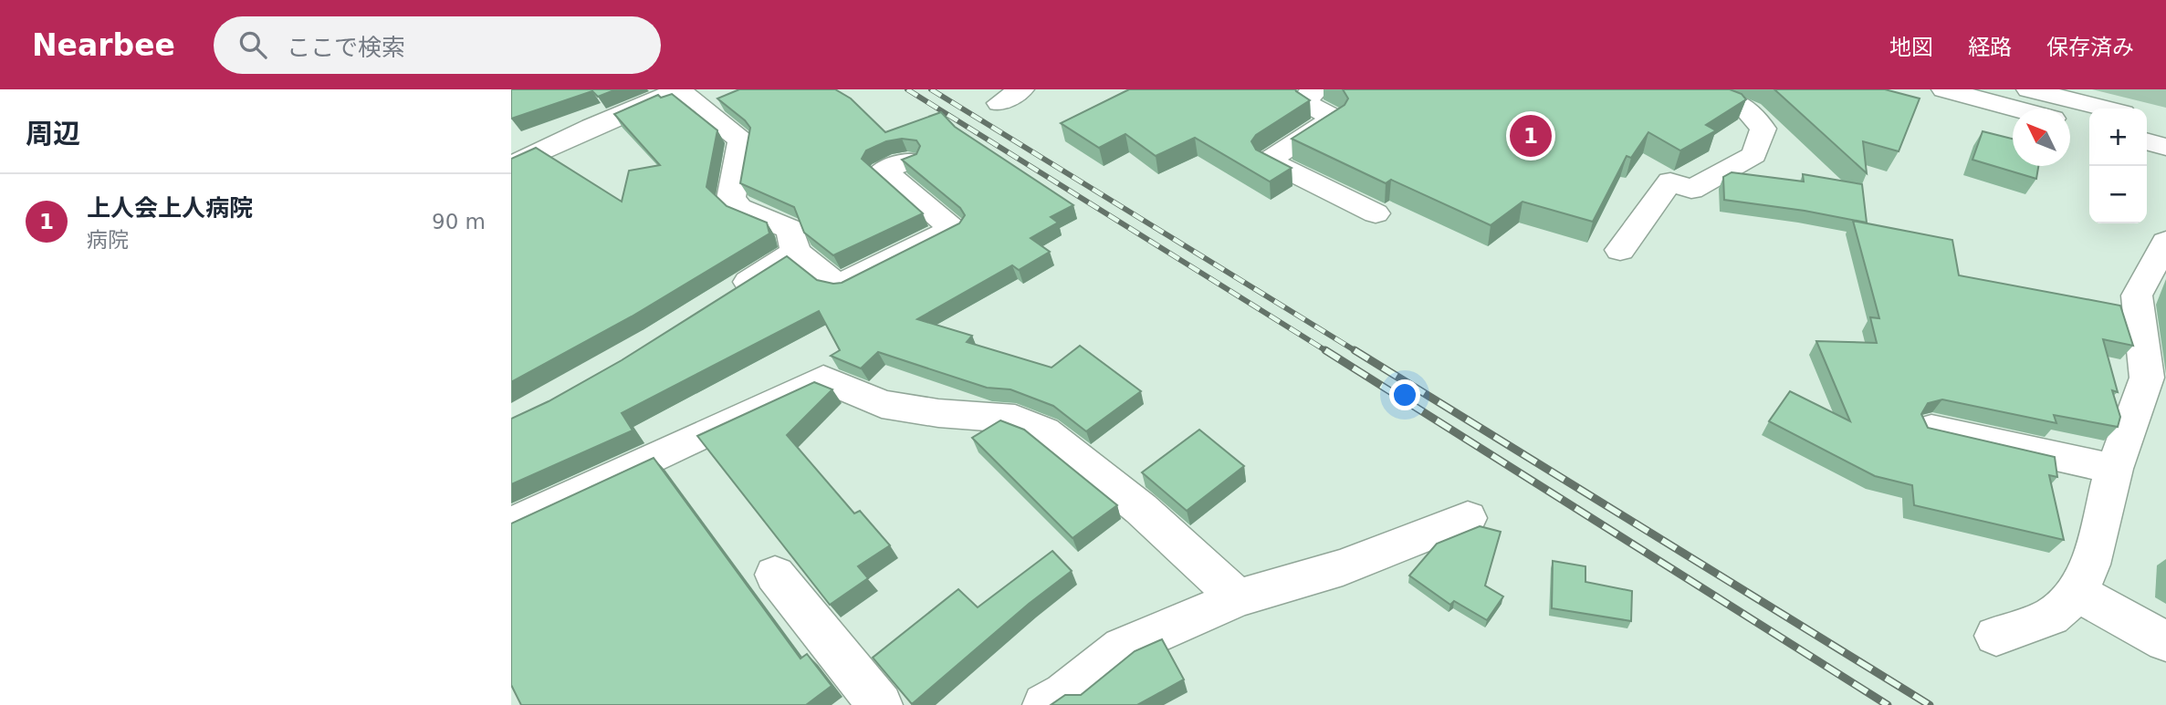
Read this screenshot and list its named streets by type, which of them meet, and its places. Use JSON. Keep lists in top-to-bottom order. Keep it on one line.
{"north":"top left","page":{"header":"Nearbee","search":"ここで検索","nav":["地図","経路","保存済み"],"heading":"周辺","map_buttons":["+","−"],"pins":"1","list":[{"mark":"1","name":"上人会上人病院","note":"病院","value":"90 m"}]}}
